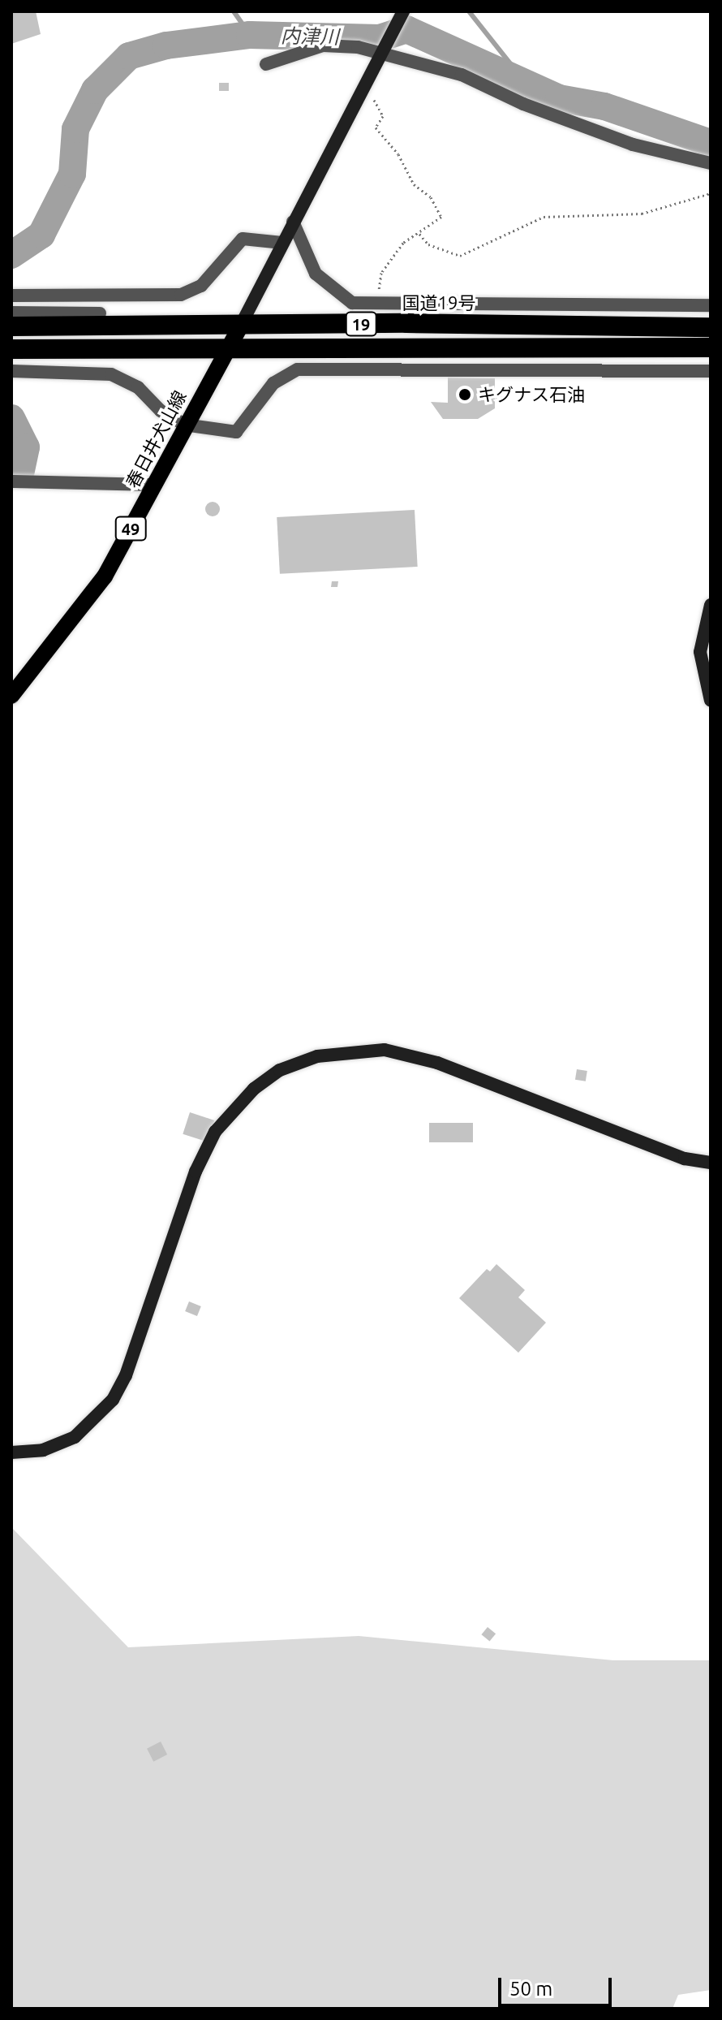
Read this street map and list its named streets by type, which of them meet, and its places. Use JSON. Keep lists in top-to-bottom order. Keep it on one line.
{"streets":{"highway":["国道19号","19"],"main road":["春日井犬山線","49"]},"crossings":[["国道19号","春日井犬山線"],["19","春日井犬山線"]],"water":["内津川"],"places":["キグナス石油"],"scale_bar":"50 m"}
